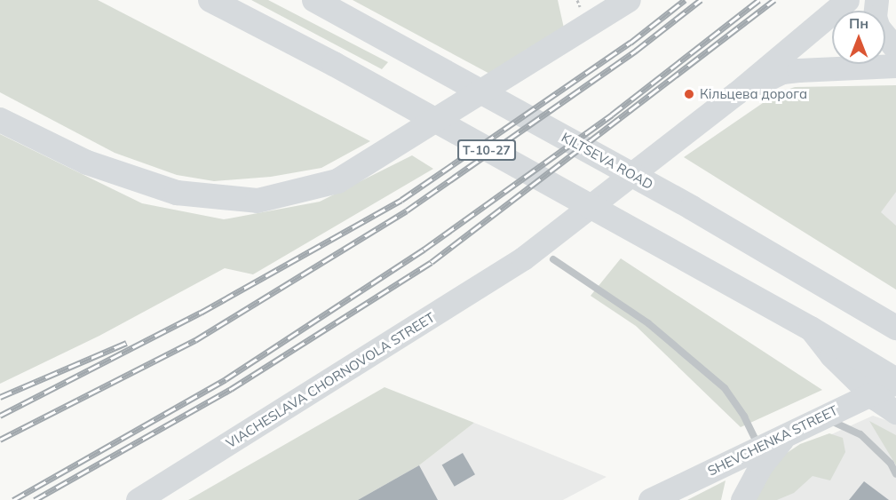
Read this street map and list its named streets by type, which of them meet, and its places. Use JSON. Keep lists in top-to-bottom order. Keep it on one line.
{"streets":{"highway":["Т-10-27","KILTSEVA ROAD"],"main road":["VIACHESLAVA CHORNOVOLA STREET","SHEVCHENKA STREET"]},"crossings":[["Т-10-27","SHEVCHENKA STREET"]],"places":["Кільцева дорога"],"north":"top"}
